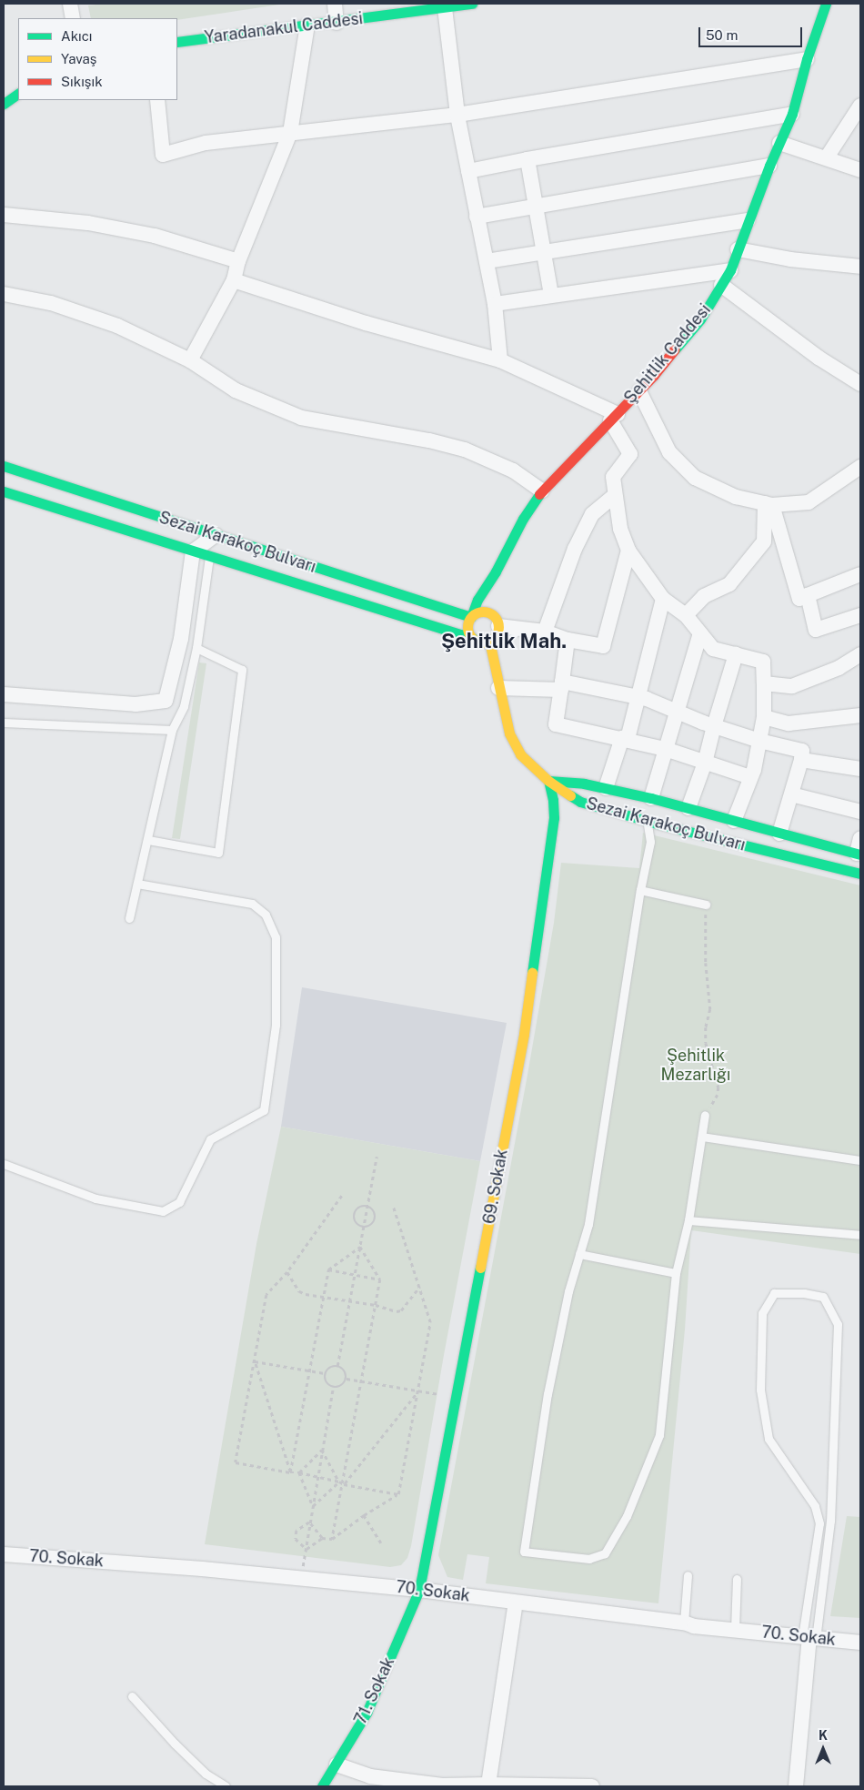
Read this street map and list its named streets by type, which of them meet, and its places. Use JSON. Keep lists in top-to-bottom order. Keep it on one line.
{"streets":{"street":["Yaradanakul Caddesi","Şehitlik Caddesi","Sezai Karakoç Bulvarı","69. Sokak","70. Sokak","71. Sokak"]},"crossings":[["Şehitlik Caddesi","Sezai Karakoç Bulvarı"],["Sezai Karakoç Bulvarı","69. Sokak"],["69. Sokak","70. Sokak"],["69. Sokak","71. Sokak"],["70. Sokak","71. Sokak"]],"districts":["Şehitlik Mah."],"parks":["Şehitlik Mezarlığı"],"legend":["Akıcı","Yavaş","Sıkışık"],"scale_bar":"50 m","north":"top"}
